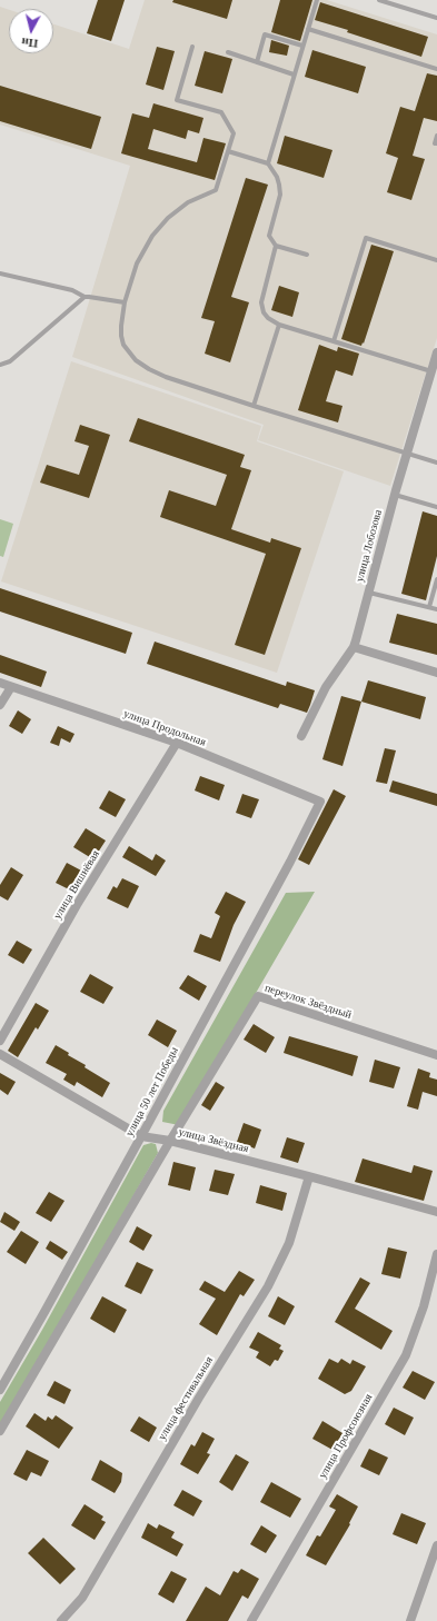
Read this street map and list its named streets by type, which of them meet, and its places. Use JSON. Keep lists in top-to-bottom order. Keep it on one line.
{"streets":{"street":["улица Лобозова","улица Продольная","улица Вишнёвая","переулок Звёздный","улица 50 лет Победы","улица Звёздная","улица фестивальная","улица Профсоюзная"]},"crossings":[["улица Продольная","улица Вишнёвая"],["улица Продольная","улица 50 лет Победы"],["переулок Звёздный","улица Звёздная"],["улица 50 лет Победы","улица Звёздная"],["улица Звёздная","улица фестивальная"]],"north":"bottom"}
